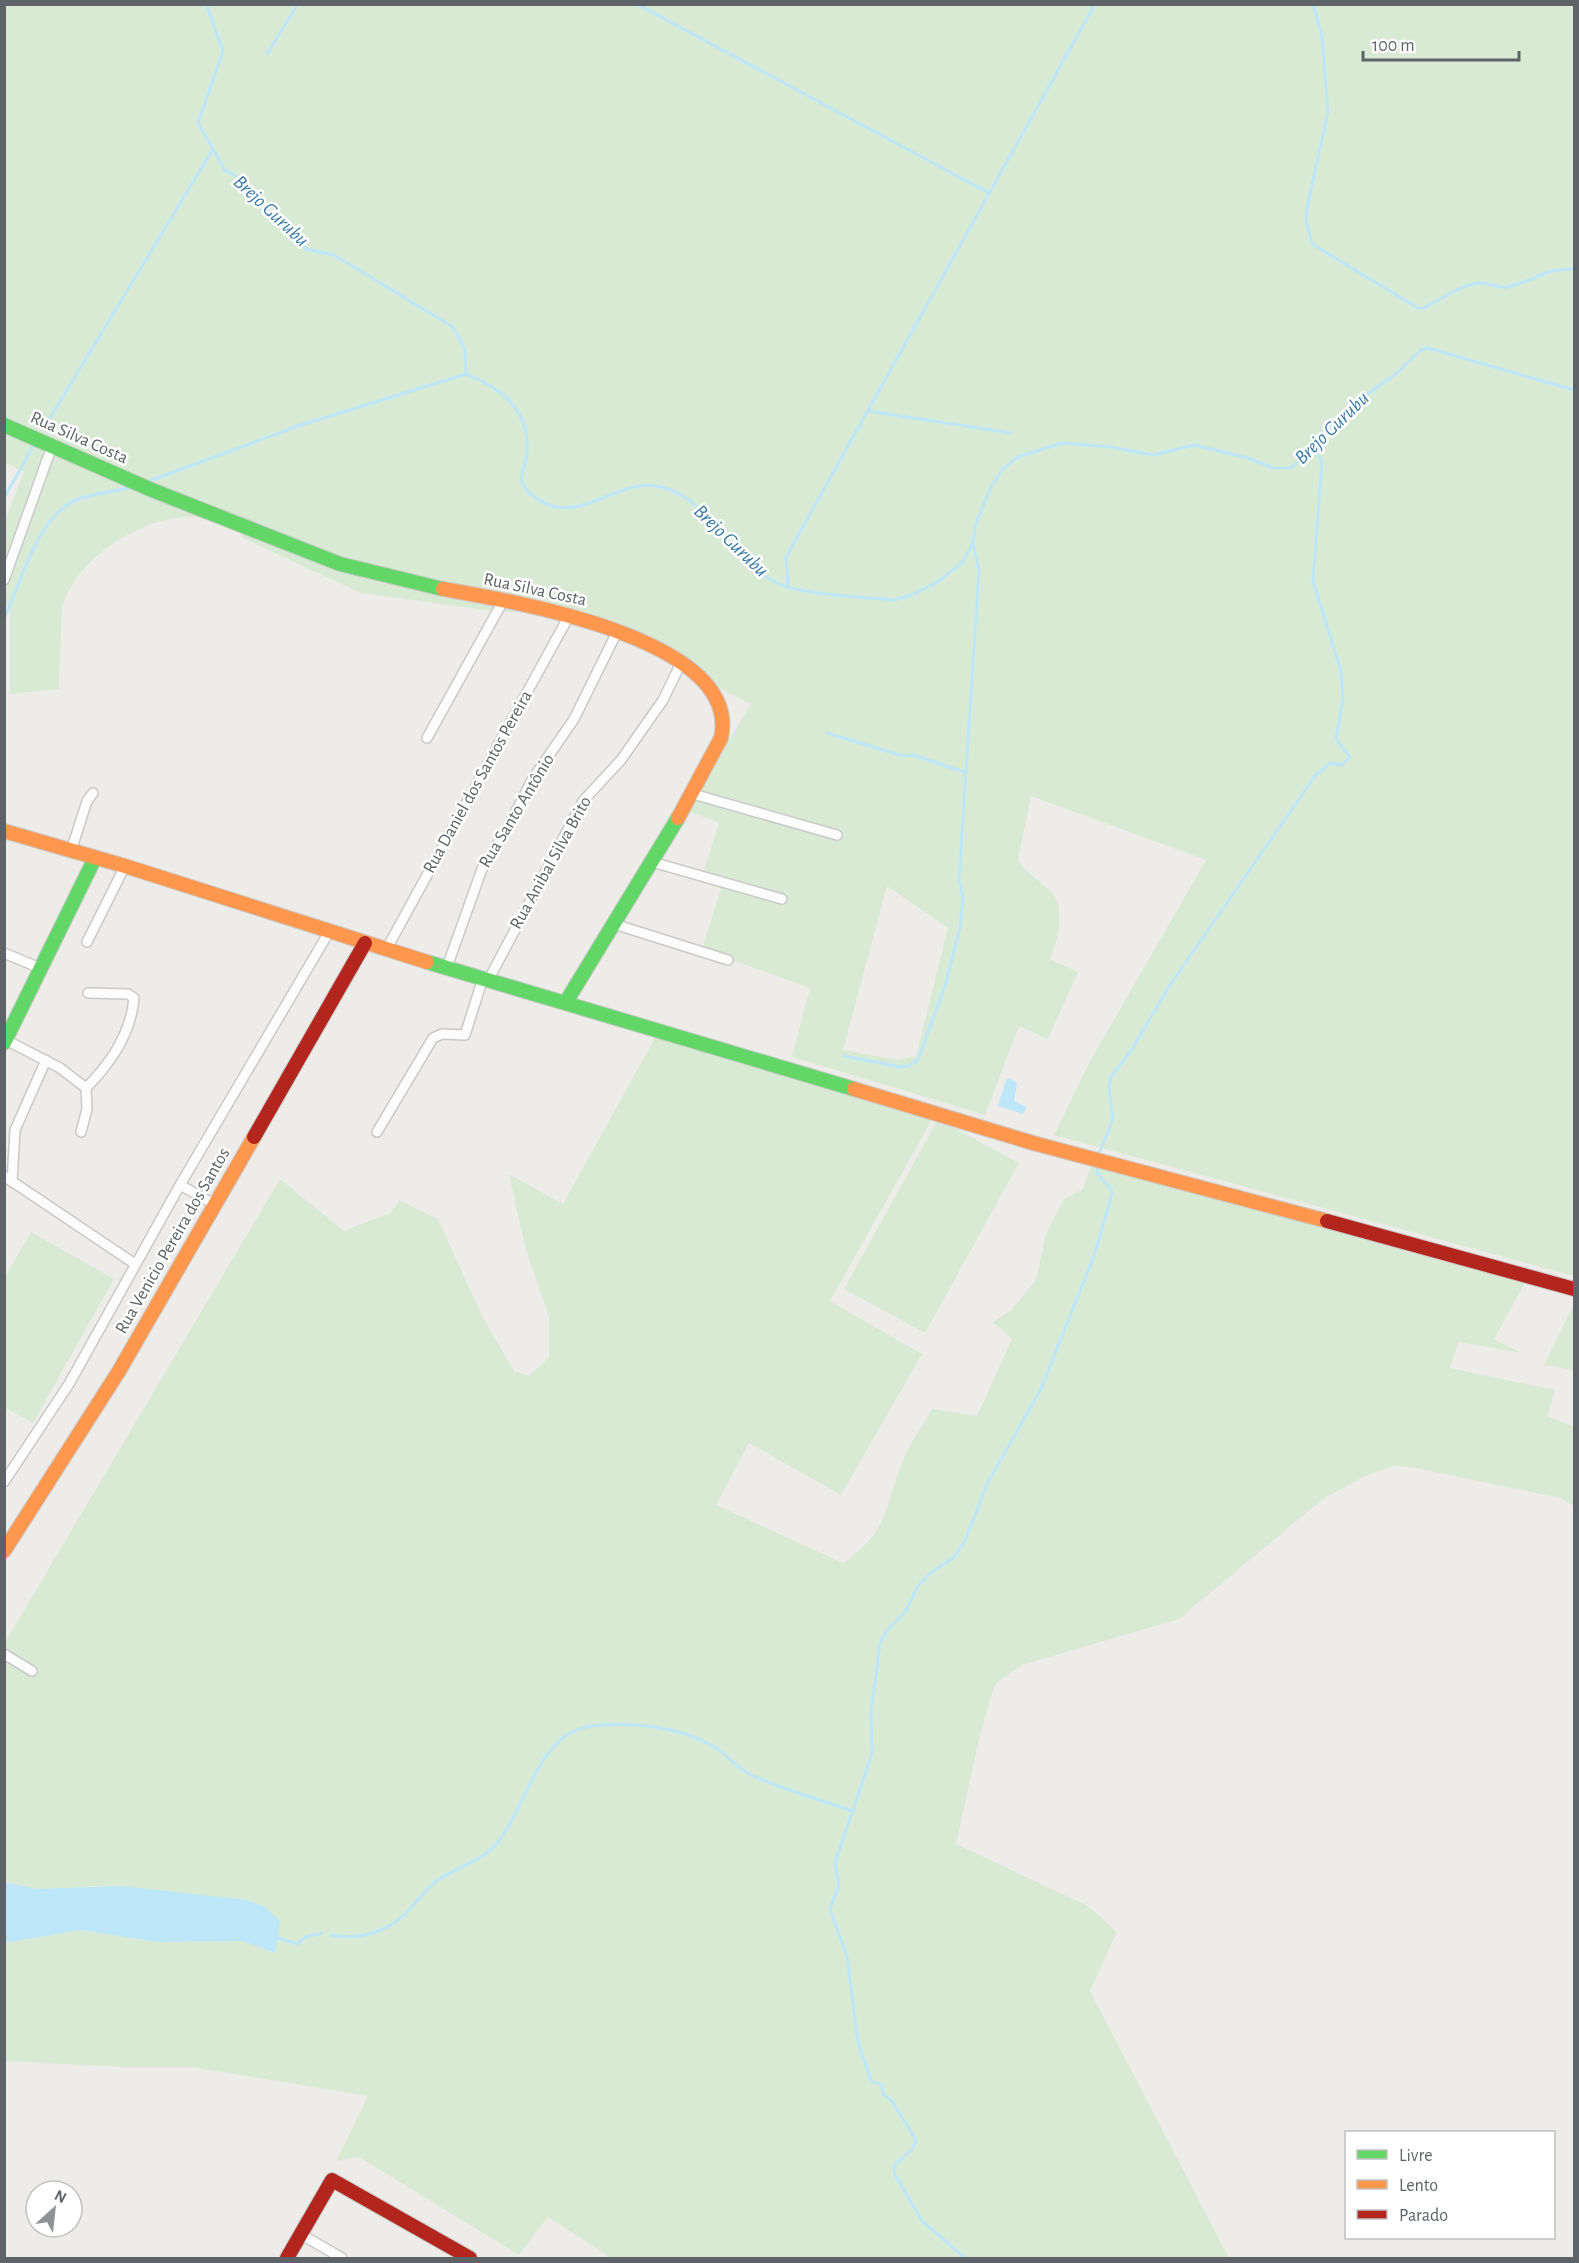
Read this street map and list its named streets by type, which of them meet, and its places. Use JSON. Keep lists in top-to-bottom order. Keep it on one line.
{"streets":{"street":["Rua Silva Costa","Rua Daniel dos Santos Pereira","Rua Santo Antônio","Rua Anibal Silva Brito","Rua Venicio Pereira dos Santos"]},"crossings":[["Rua Silva Costa","Rua Daniel dos Santos Pereira"],["Rua Silva Costa","Rua Santo Antônio"],["Rua Silva Costa","Rua Anibal Silva Brito"]],"water":["Brejo Gurubu"],"legend":["Livre","Lento","Parado"],"scale_bar":"100 m","north":"top right"}
